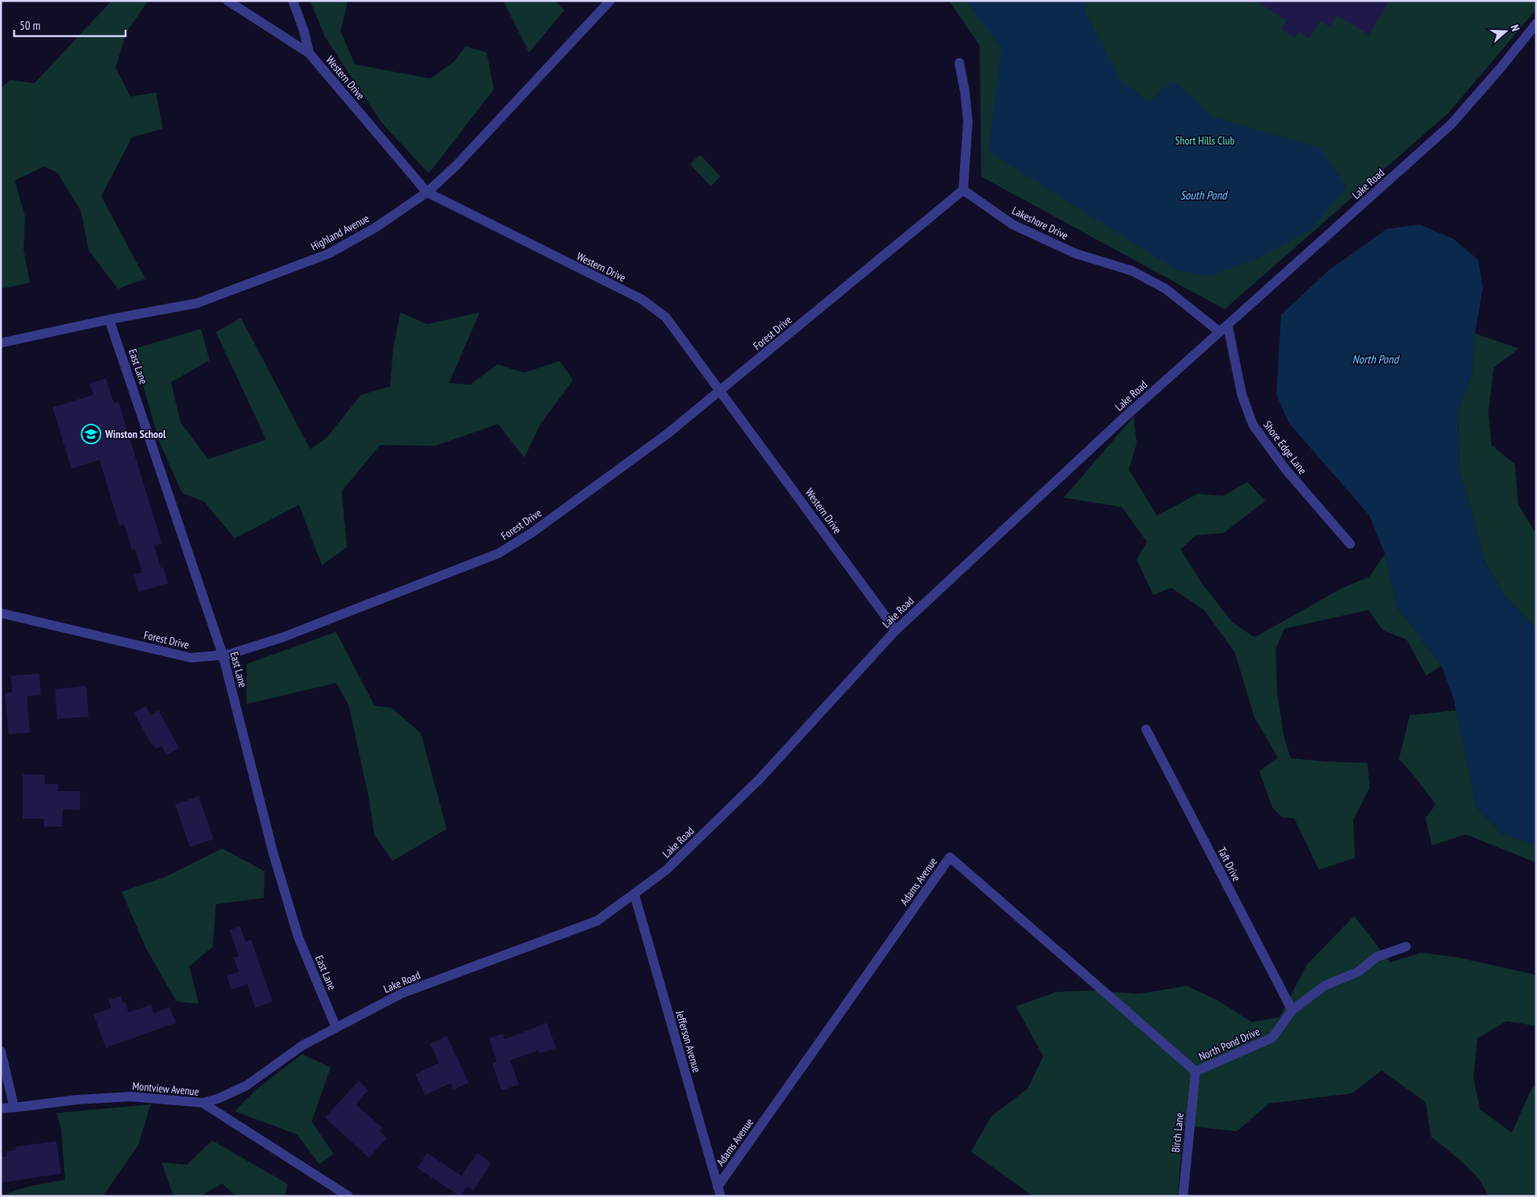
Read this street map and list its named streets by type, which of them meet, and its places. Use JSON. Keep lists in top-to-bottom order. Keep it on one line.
{"streets":{"street":["Western Drive","Lake Road","Lakeshore Drive","Highland Avenue","Forest Drive","East Lane","Shore Edge Lane","Taft Drive","Adams Avenue","Jefferson Avenue","North Pond Drive","Montview Avenue","Birch Lane"]},"crossings":[["Western Drive","Lake Road"],["Western Drive","Highland Avenue"],["Western Drive","Forest Drive"],["Lake Road","Lakeshore Drive"],["Lake Road","East Lane"],["Lake Road","Shore Edge Lane"],["Lake Road","Jefferson Avenue"],["Lake Road","Montview Avenue"],["Lakeshore Drive","Forest Drive"],["Highland Avenue","East Lane"],["Forest Drive","East Lane"],["Taft Drive","North Pond Drive"],["Adams Avenue","Jefferson Avenue"],["Adams Avenue","North Pond Drive"],["Adams Avenue","Birch Lane"],["North Pond Drive","Birch Lane"]],"water":["South Pond","North Pond"],"parks":["Short Hills Club"],"places":{"school or university":["Winston School"]},"scale_bar":"50 m","north":"right"}
